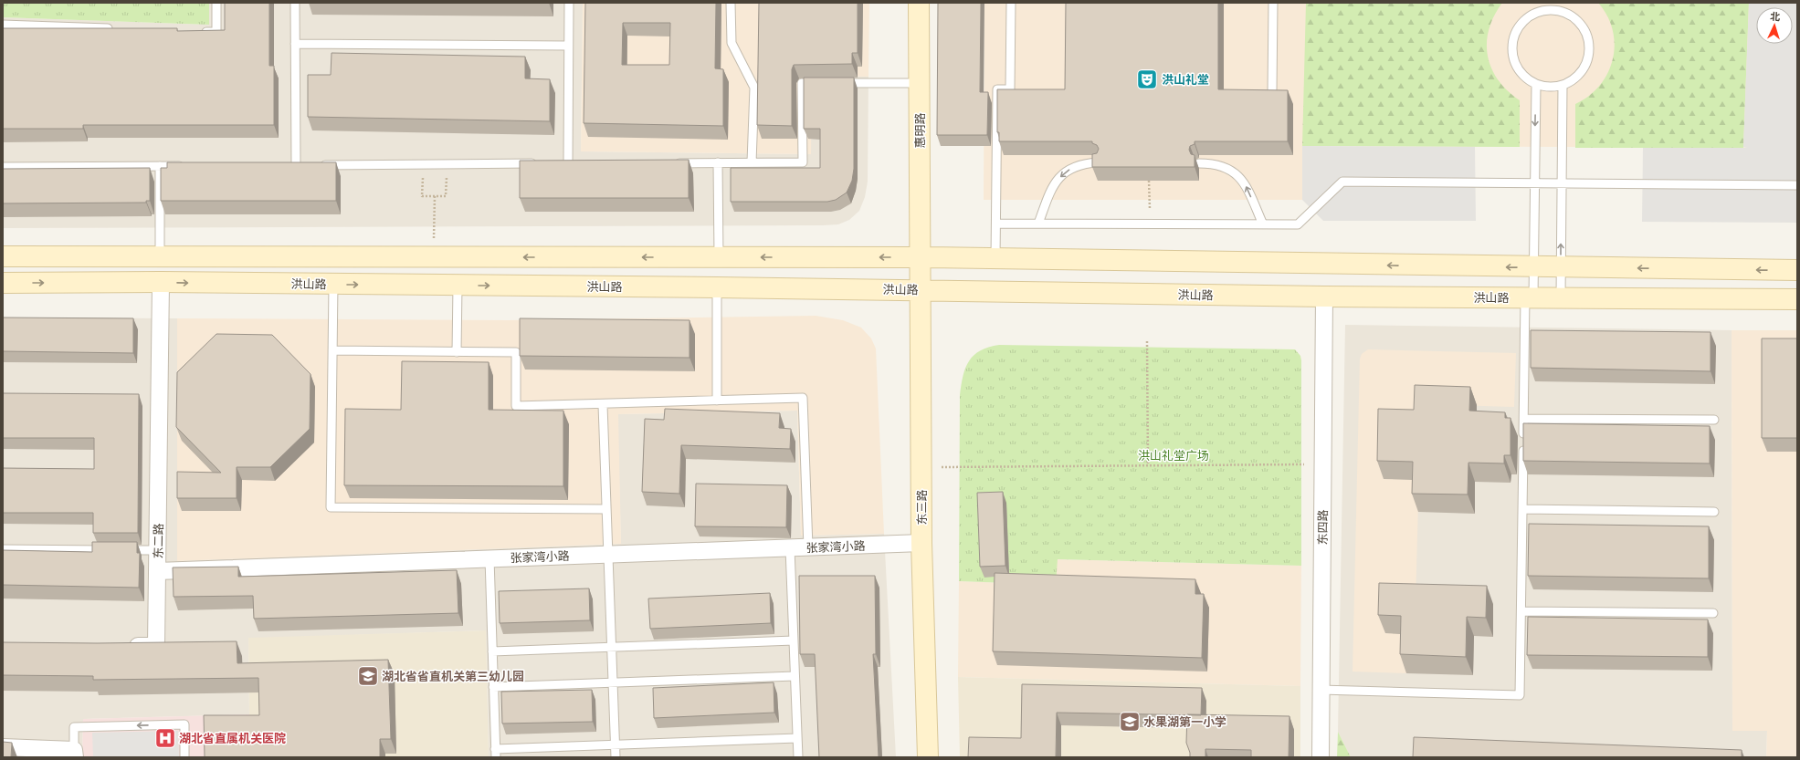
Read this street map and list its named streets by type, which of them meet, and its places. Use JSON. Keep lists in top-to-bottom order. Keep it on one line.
{"streets":{"main road":["惠明路","洪山路","东三路"],"street":["东四路","东二路","张家湾小路"]},"crossings":[["惠明路","东三路"],["洪山路","东三路"],["洪山路","东四路"],["洪山路","东二路"],["东三路","张家湾小路"],["东二路","张家湾小路"]],"parks":["洪山礼堂广场"],"places":{"theatre":["洪山礼堂"],"school or university":["湖北省省直机关第三幼儿园","水果湖第一小学"],"hospital":["湖北省直属机关医院"]},"north":"top"}
